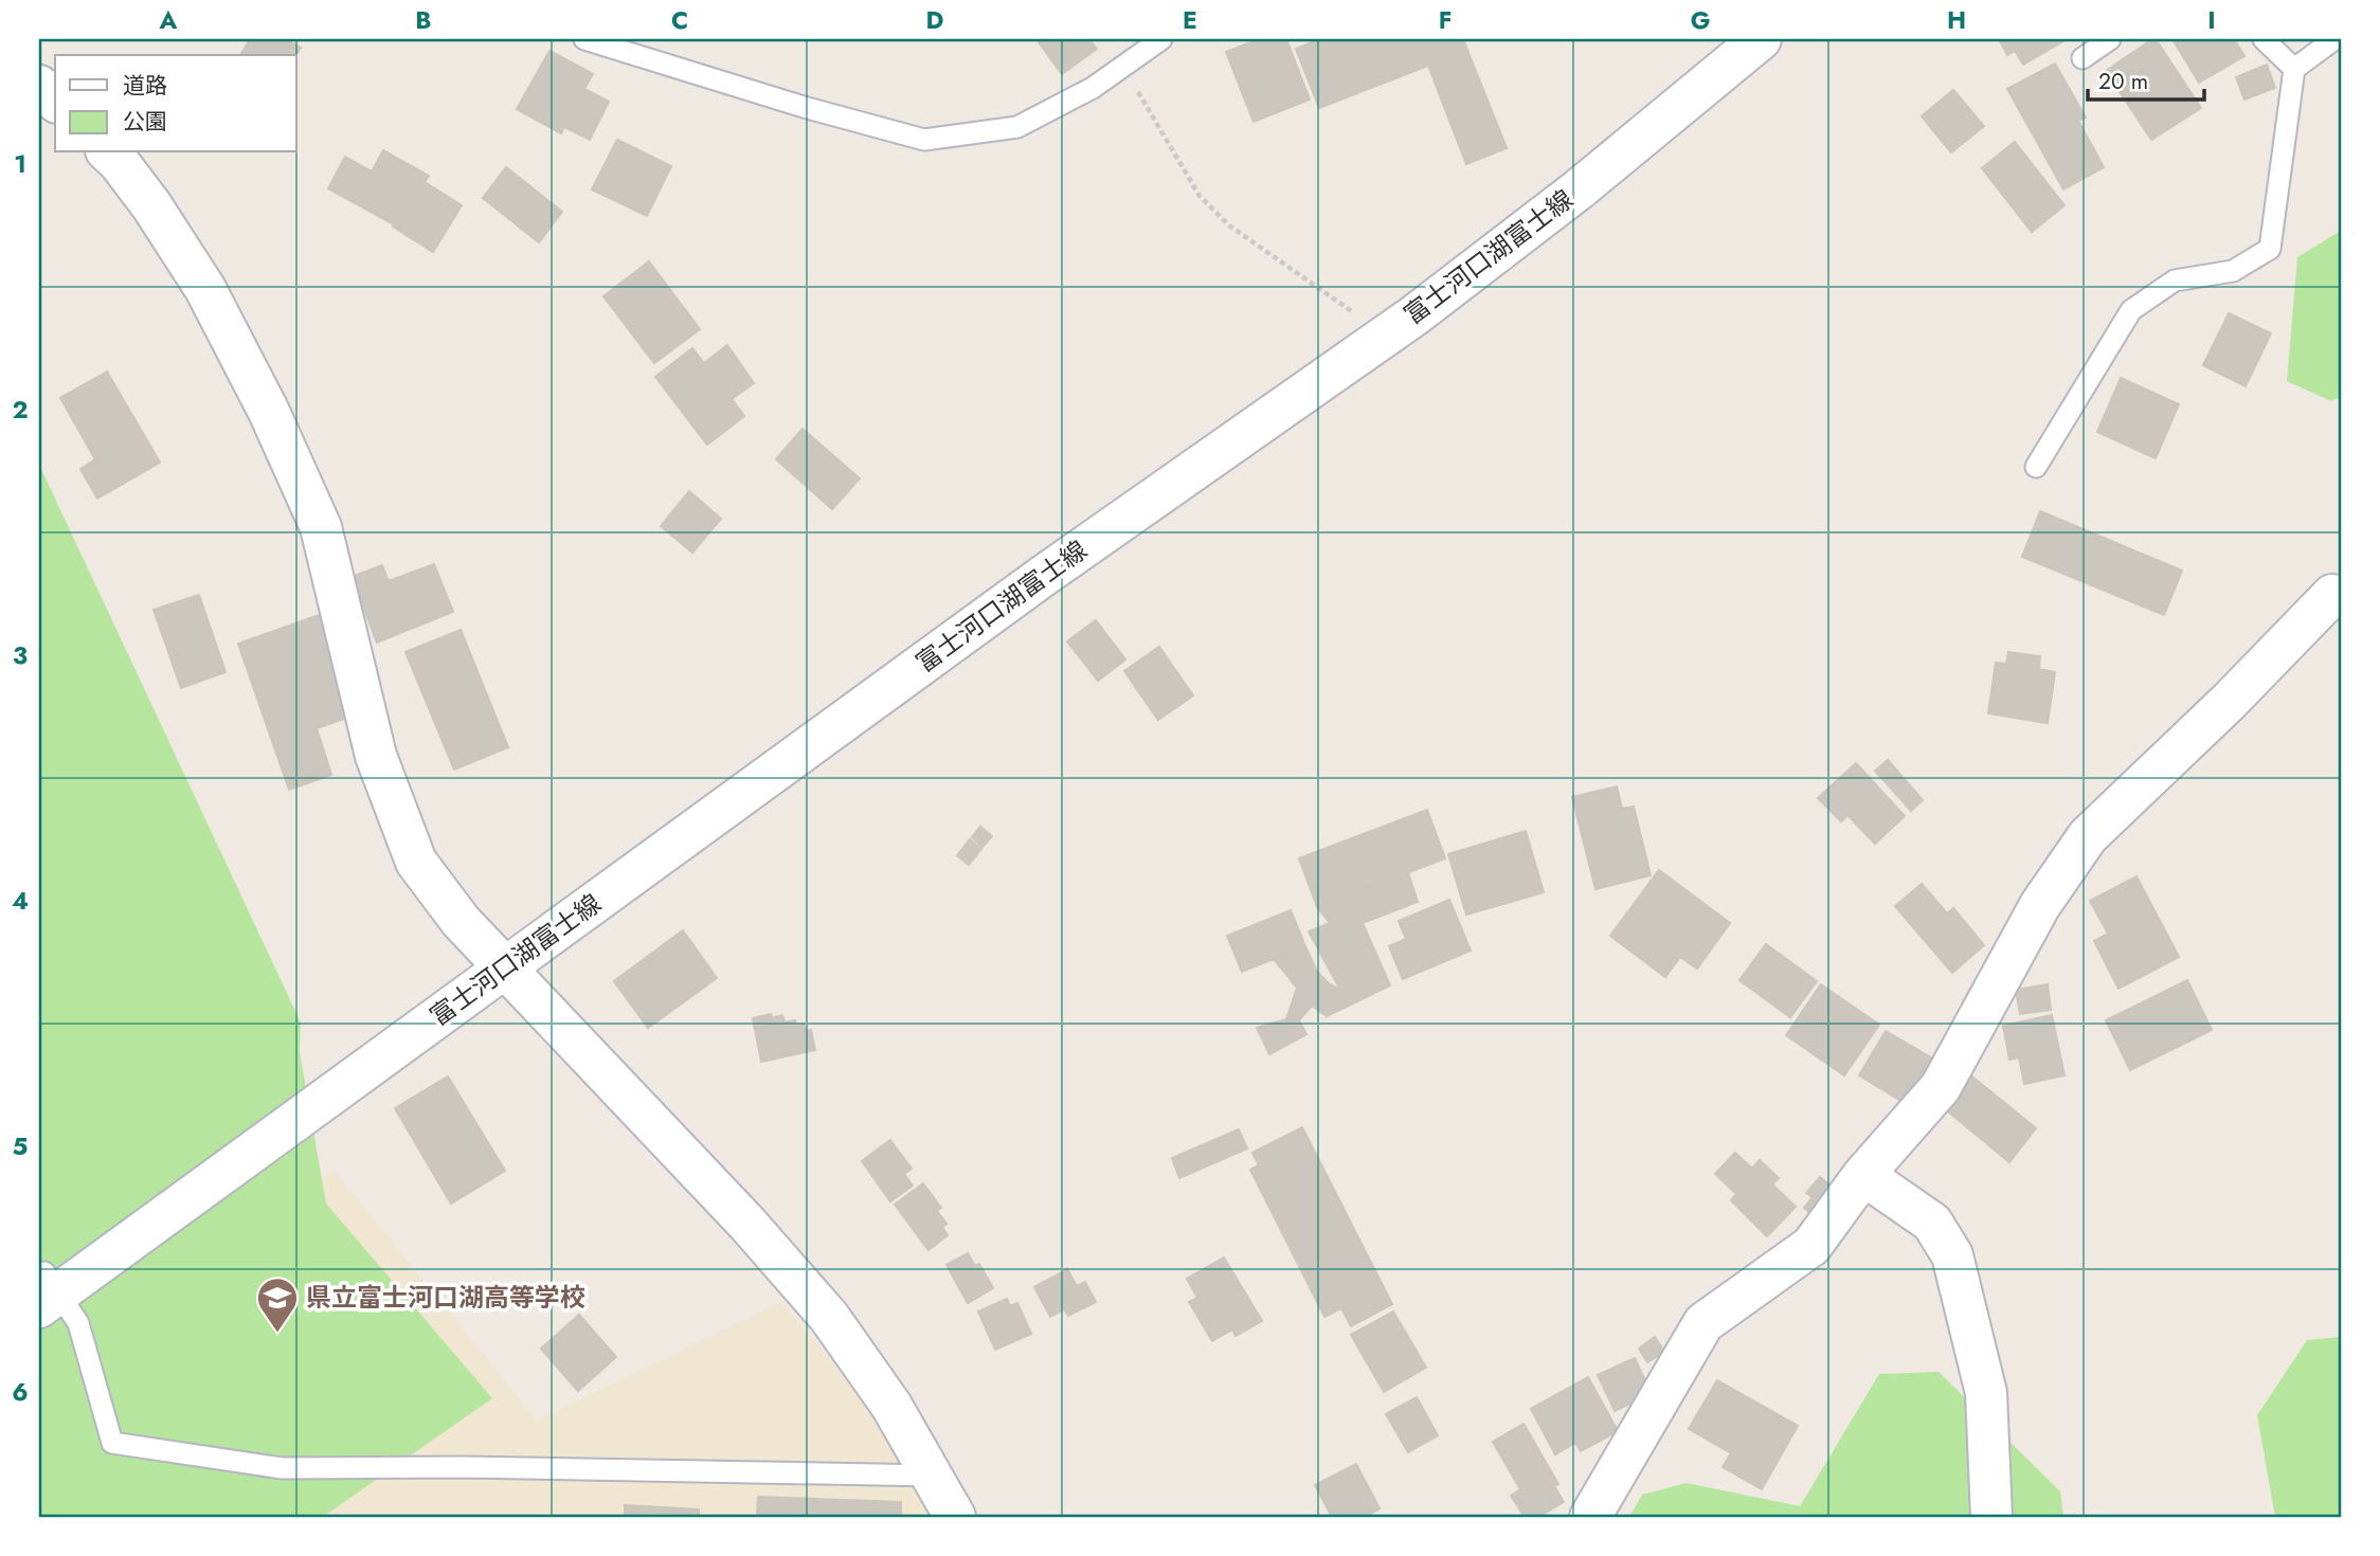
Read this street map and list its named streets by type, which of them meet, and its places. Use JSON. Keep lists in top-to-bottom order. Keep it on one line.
{"streets":{"street":["富士河口湖富士線"]},"places":{"school or university":["県立富士河口湖高等学校"]},"legend":["道路","公園"],"scale_bar":"20 m","grid":{"columns":["A","B","C","D","E","F","G","H","I"],"rows":["1","2","3","4","5","6"]}}
